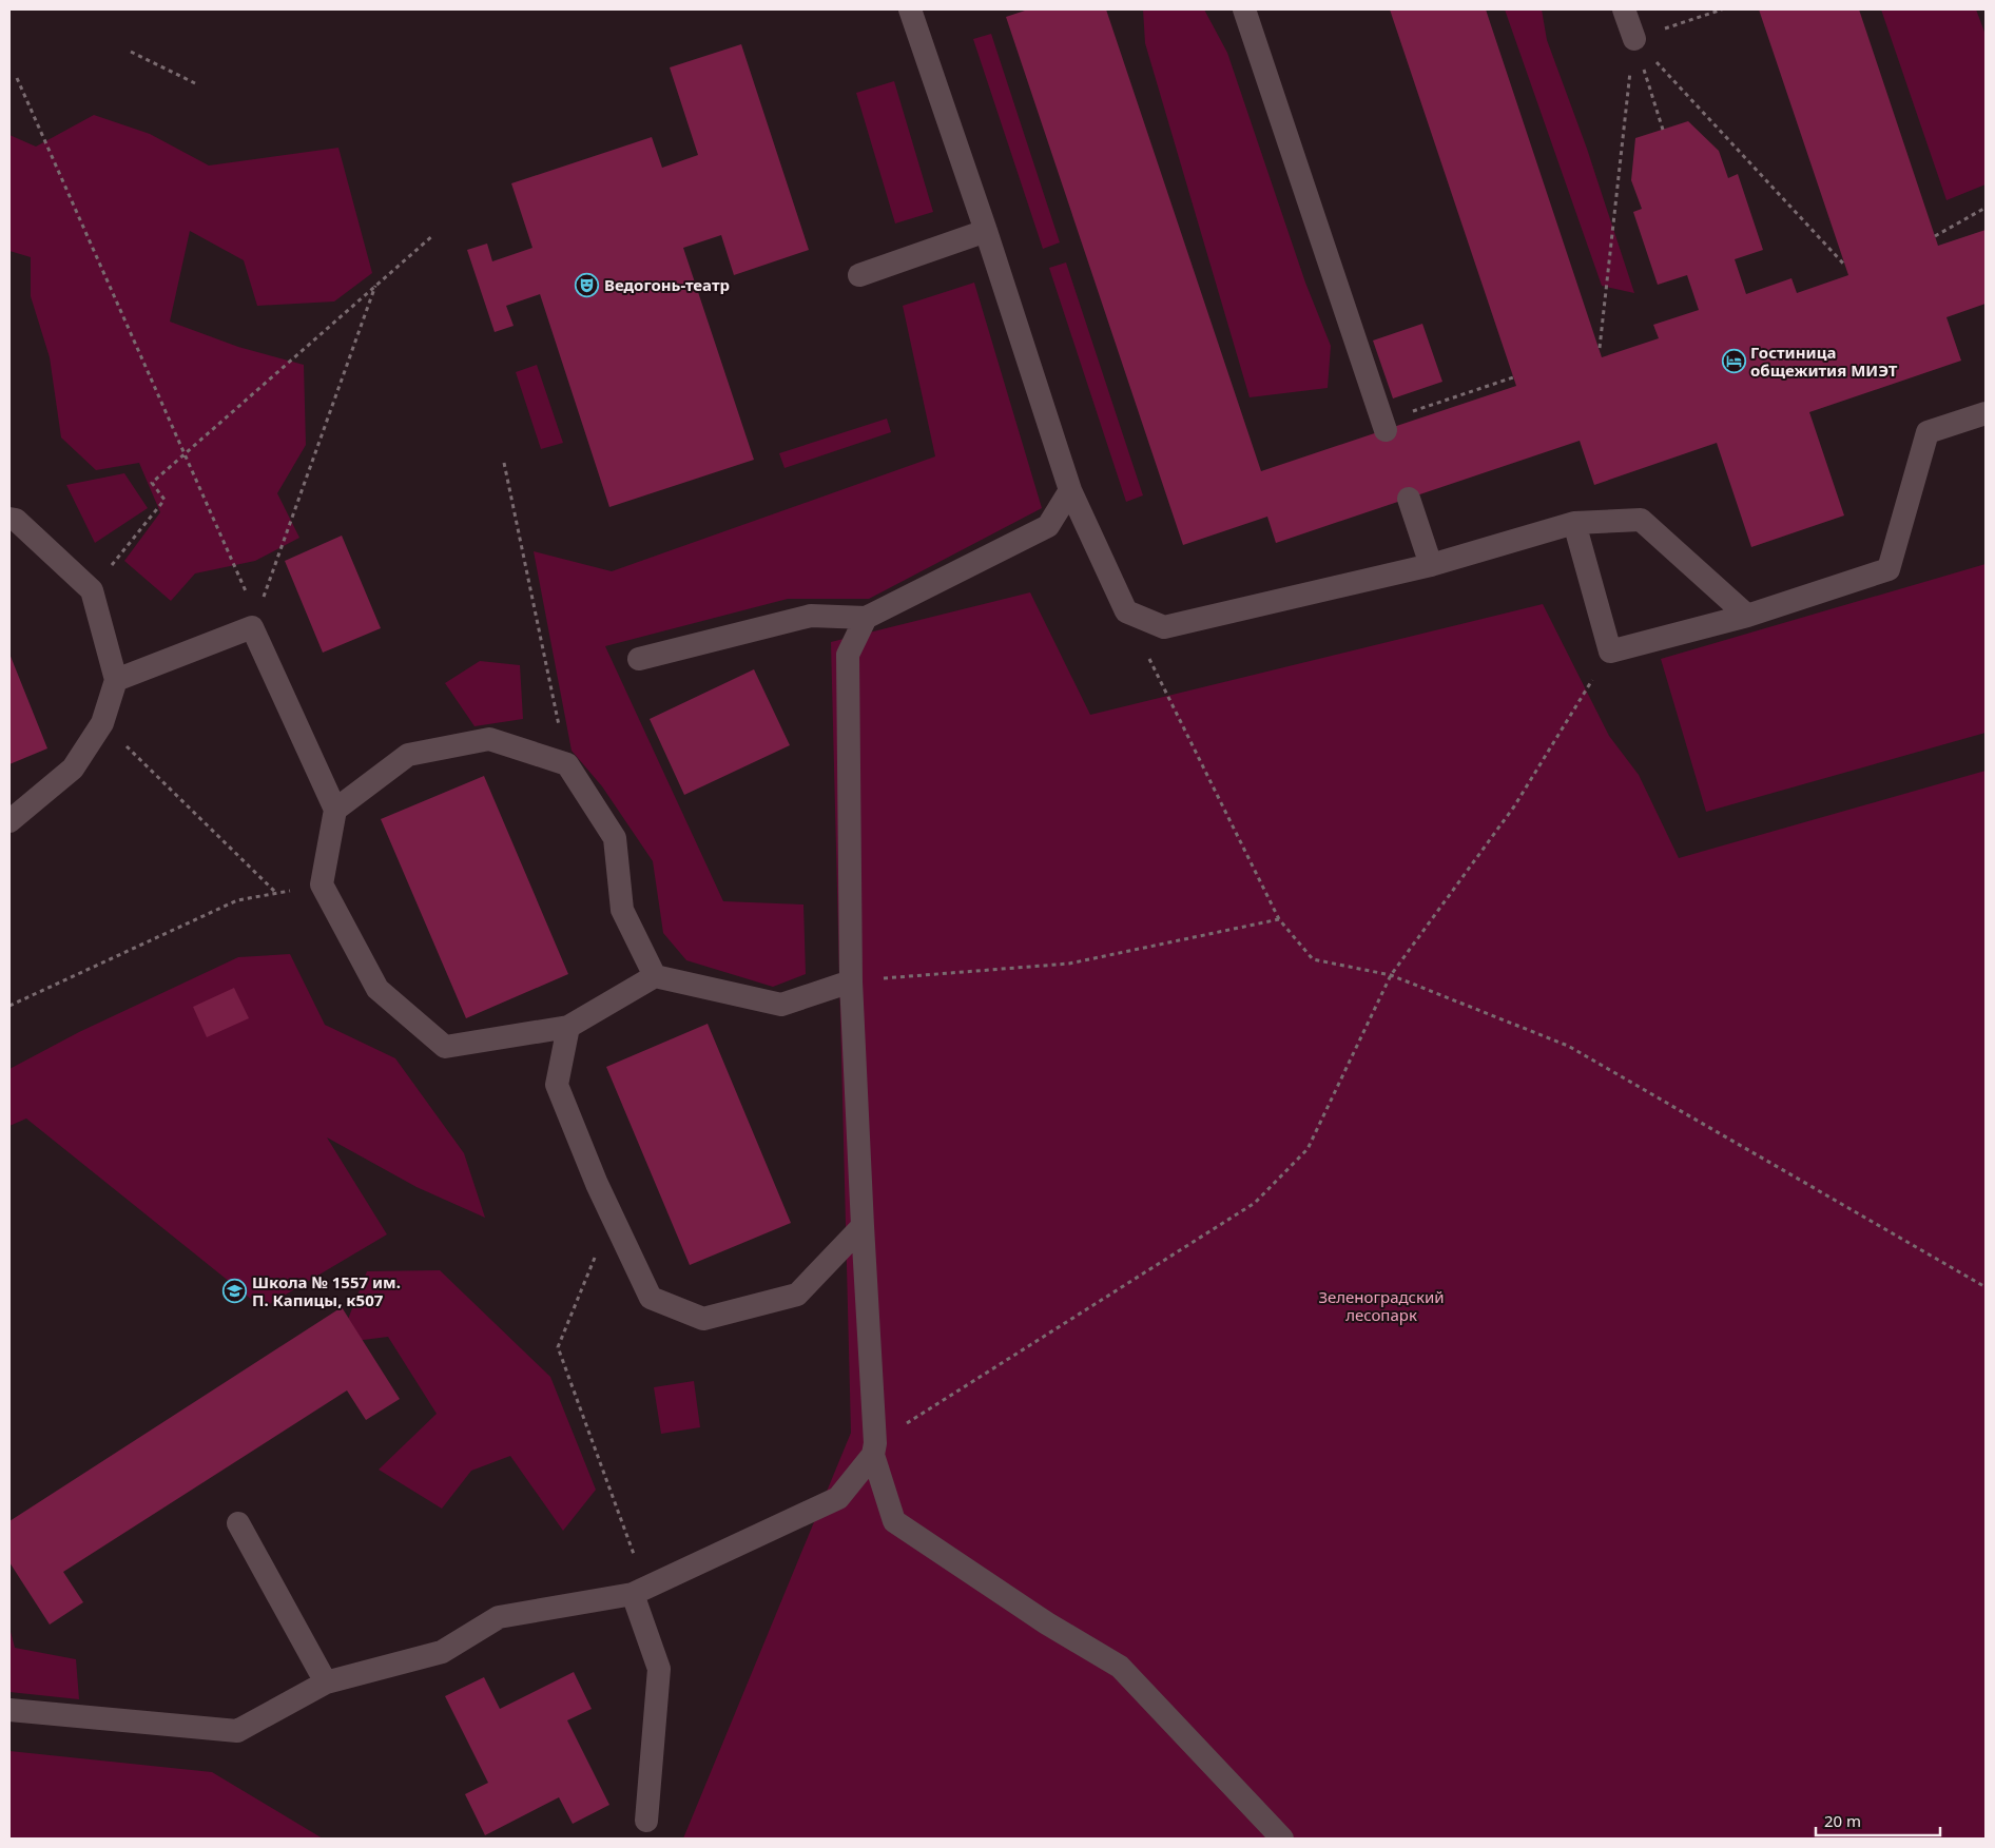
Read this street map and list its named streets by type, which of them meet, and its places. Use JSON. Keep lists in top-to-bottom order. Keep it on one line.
{"parks":["Зеленоградский лесопарк"],"places":{"theatre":["Ведогонь-театр"],"hotel":["Гостиница общежития МИЭТ"],"school or university":["Школа № 1557 им. П. Капицы, к507"]},"scale_bar":"20 m"}
